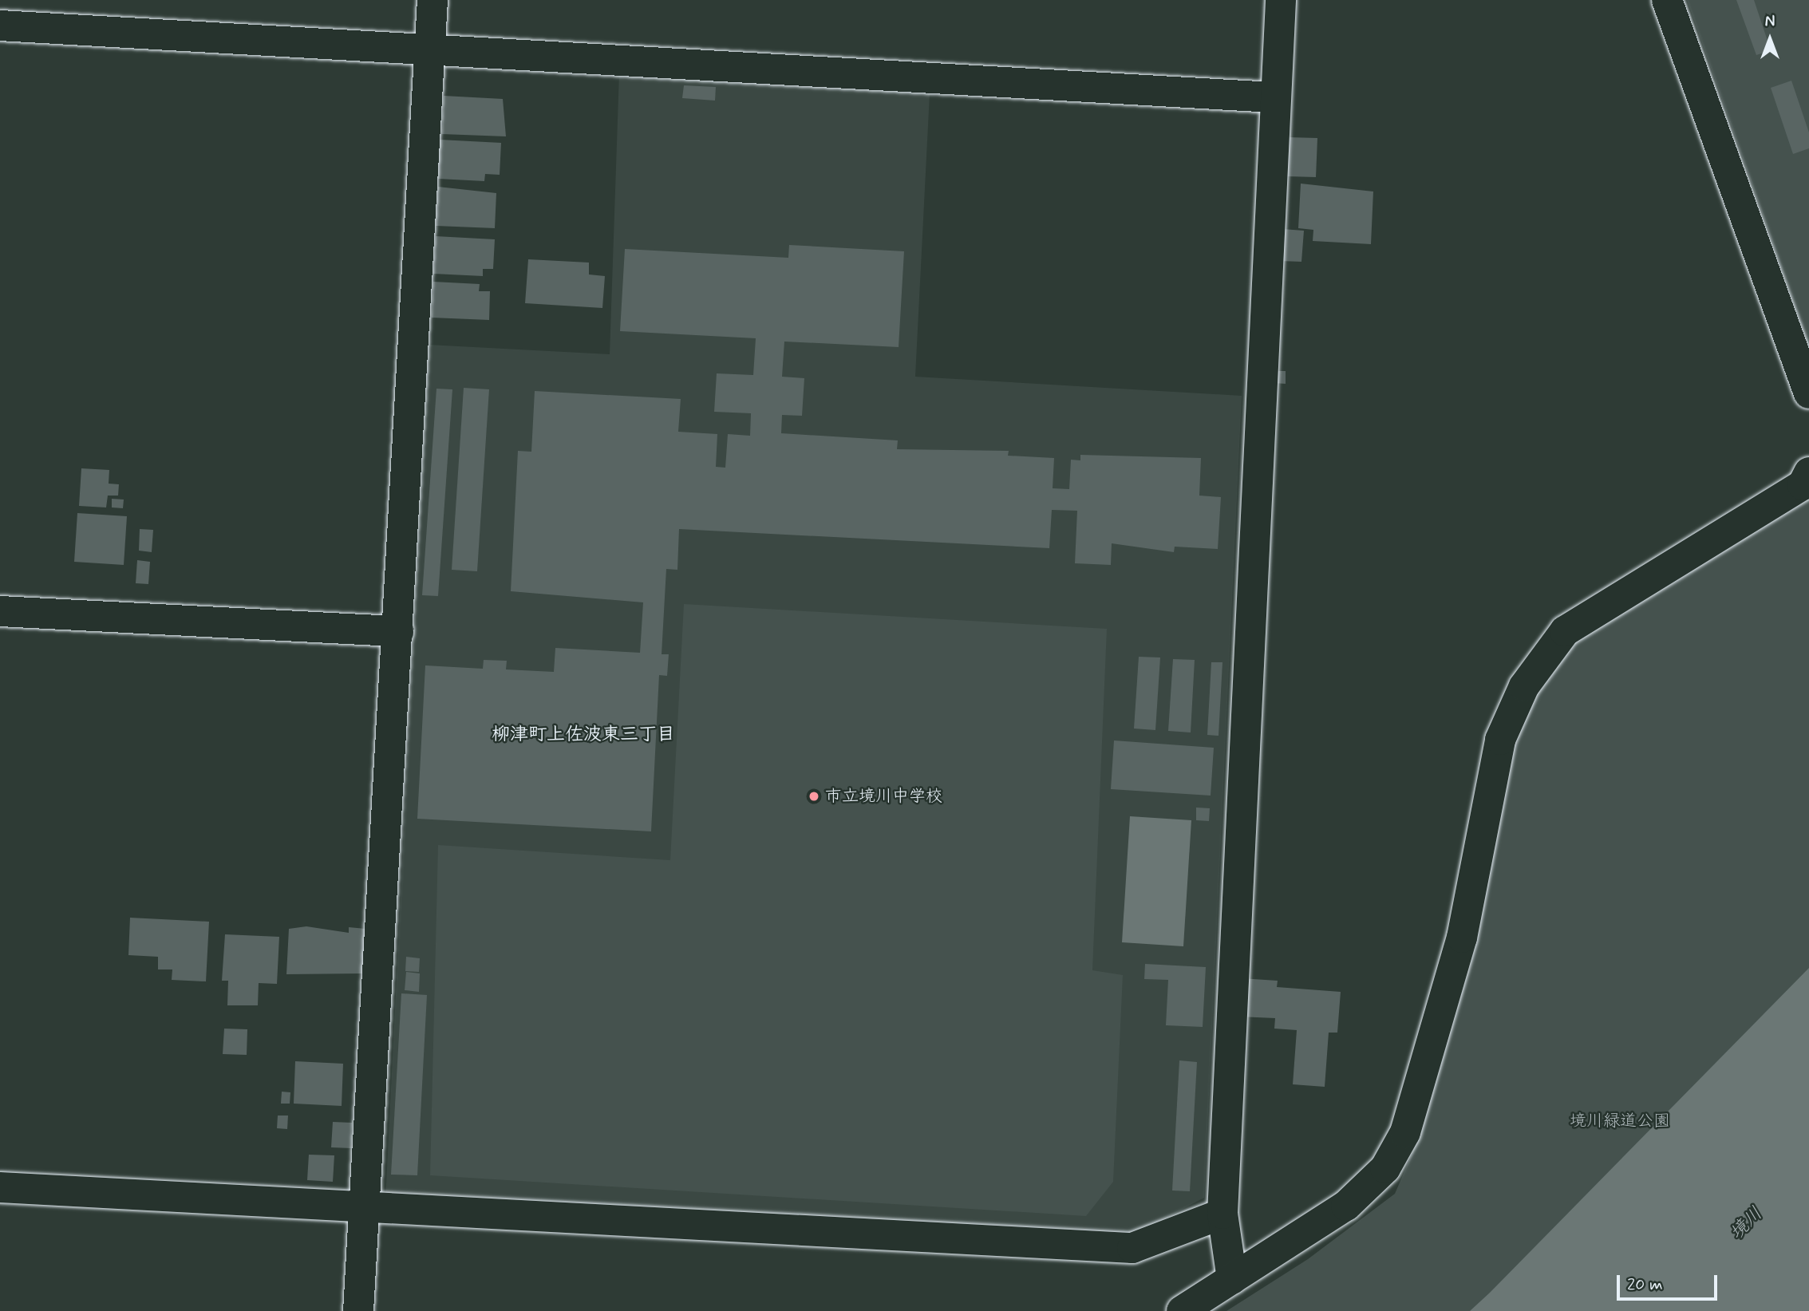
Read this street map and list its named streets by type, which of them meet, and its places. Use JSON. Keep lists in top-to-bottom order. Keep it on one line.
{"districts":["柳津町上佐波東三丁目"],"water":["境川"],"parks":["境川緑道公園"],"places":["市立境川中学校"],"scale_bar":"20 m","north":"top"}
